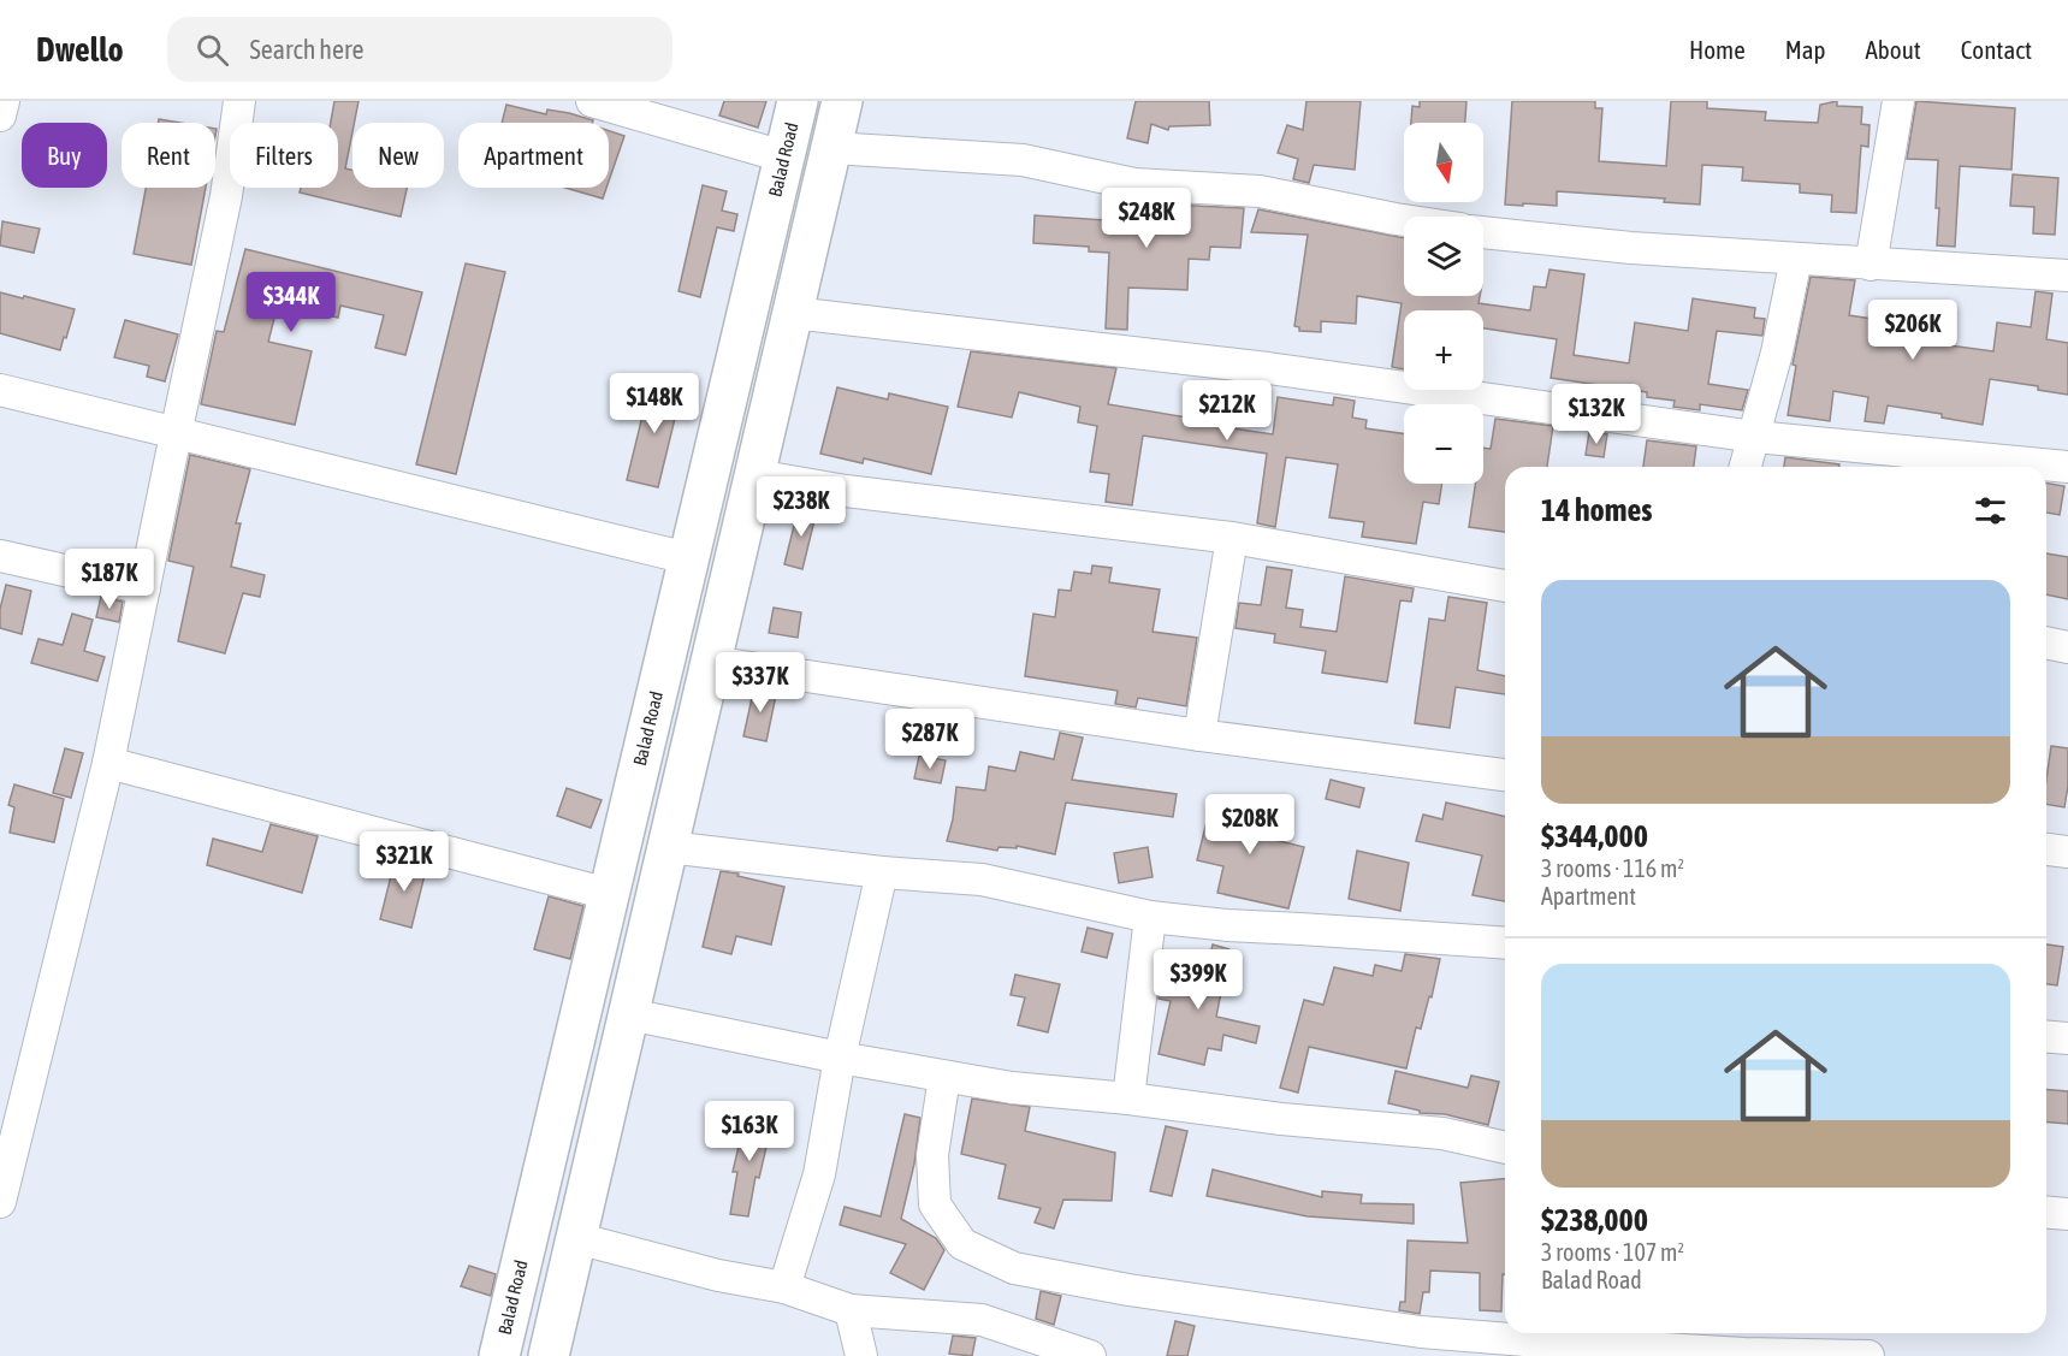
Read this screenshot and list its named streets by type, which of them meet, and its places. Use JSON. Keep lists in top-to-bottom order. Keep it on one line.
{"streets":{"highway":["Balad Road"]},"north":"bottom","page":{"header":"Dwello","search":"Search here","nav":["Home","Map","About","Contact"],"map_buttons":["+","−"],"chip":["Buy","Rent","Filters","New","Apartment"],"price":["$248K","$344K","$206K","$148K","$212K","$132K","$238K","$187K","$337K","$287K","$208K","$321K","$399K","$163K"],"heading":"14 homes","list":[{"name":"$344,000","note":"3 rooms · 116 m² · Apartment"},{"name":"$238,000","note":"3 rooms · 107 m² · Balad Road"}]}}
